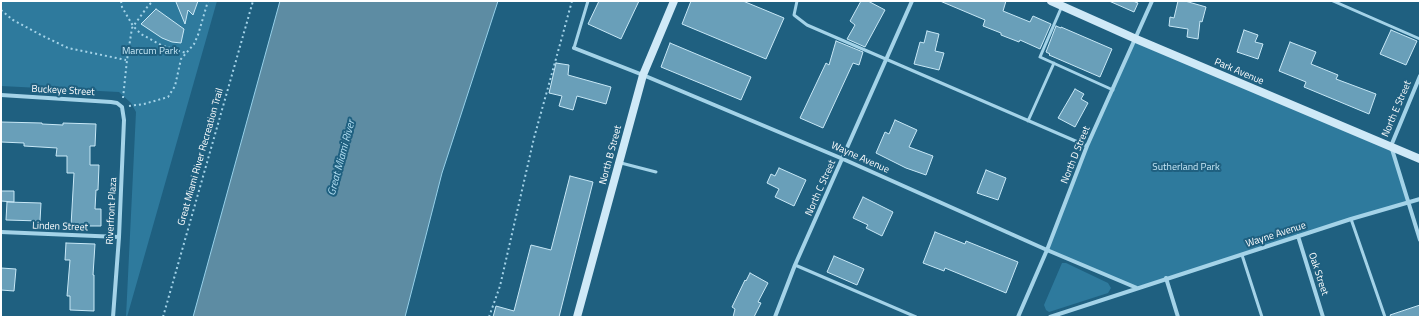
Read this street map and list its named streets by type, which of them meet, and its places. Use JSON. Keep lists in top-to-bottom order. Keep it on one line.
{"streets":{"main road":["Park Avenue","North B Street"],"street":["Buckeye Street","North E Street","North D Street","Wayne Avenue","North C Street","Riverfront Plaza","Linden Street","Oak Street"],"path":["Great Miami River Recreation Trail"]},"crossings":[["Park Avenue","North E Street"],["Park Avenue","North D Street"],["Buckeye Street","Riverfront Plaza"],["North E Street","Wayne Avenue"],["North B Street","Wayne Avenue"],["North D Street","Wayne Avenue"],["Wayne Avenue","North C Street"],["Wayne Avenue","Oak Street"],["Riverfront Plaza","Linden Street"]],"water":["Great Miami River"],"parks":["Marcum Park","Sutherland Park"]}
